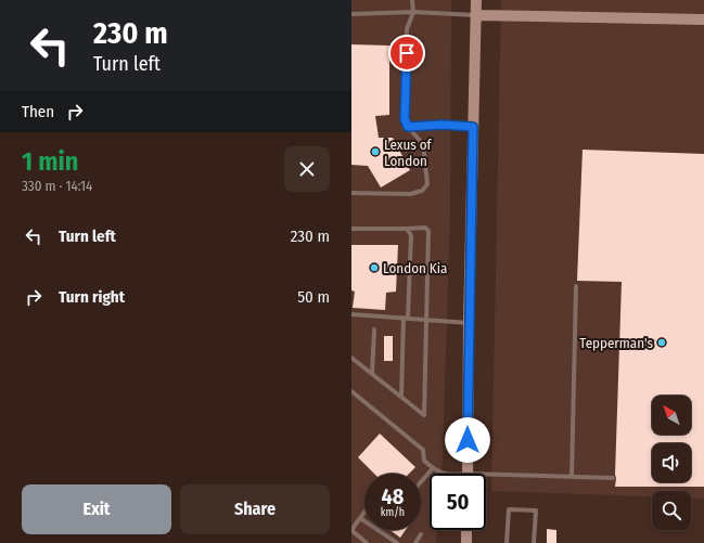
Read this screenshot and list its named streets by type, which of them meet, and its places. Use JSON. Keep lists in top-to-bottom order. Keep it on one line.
{"places":["Lexus of London","London Kia","Tepperman's"],"north":"top left","page":{"turn":["230 m","Turn left"],"then":"Then","heading":["1 min","330 m · 14:14"],"list":[{"name":"Turn left","value":"230 m"},{"name":"Turn right","value":"50 m"}],"speed":"48 km/h","limit":"50","buttons":["Exit","Share"]}}
